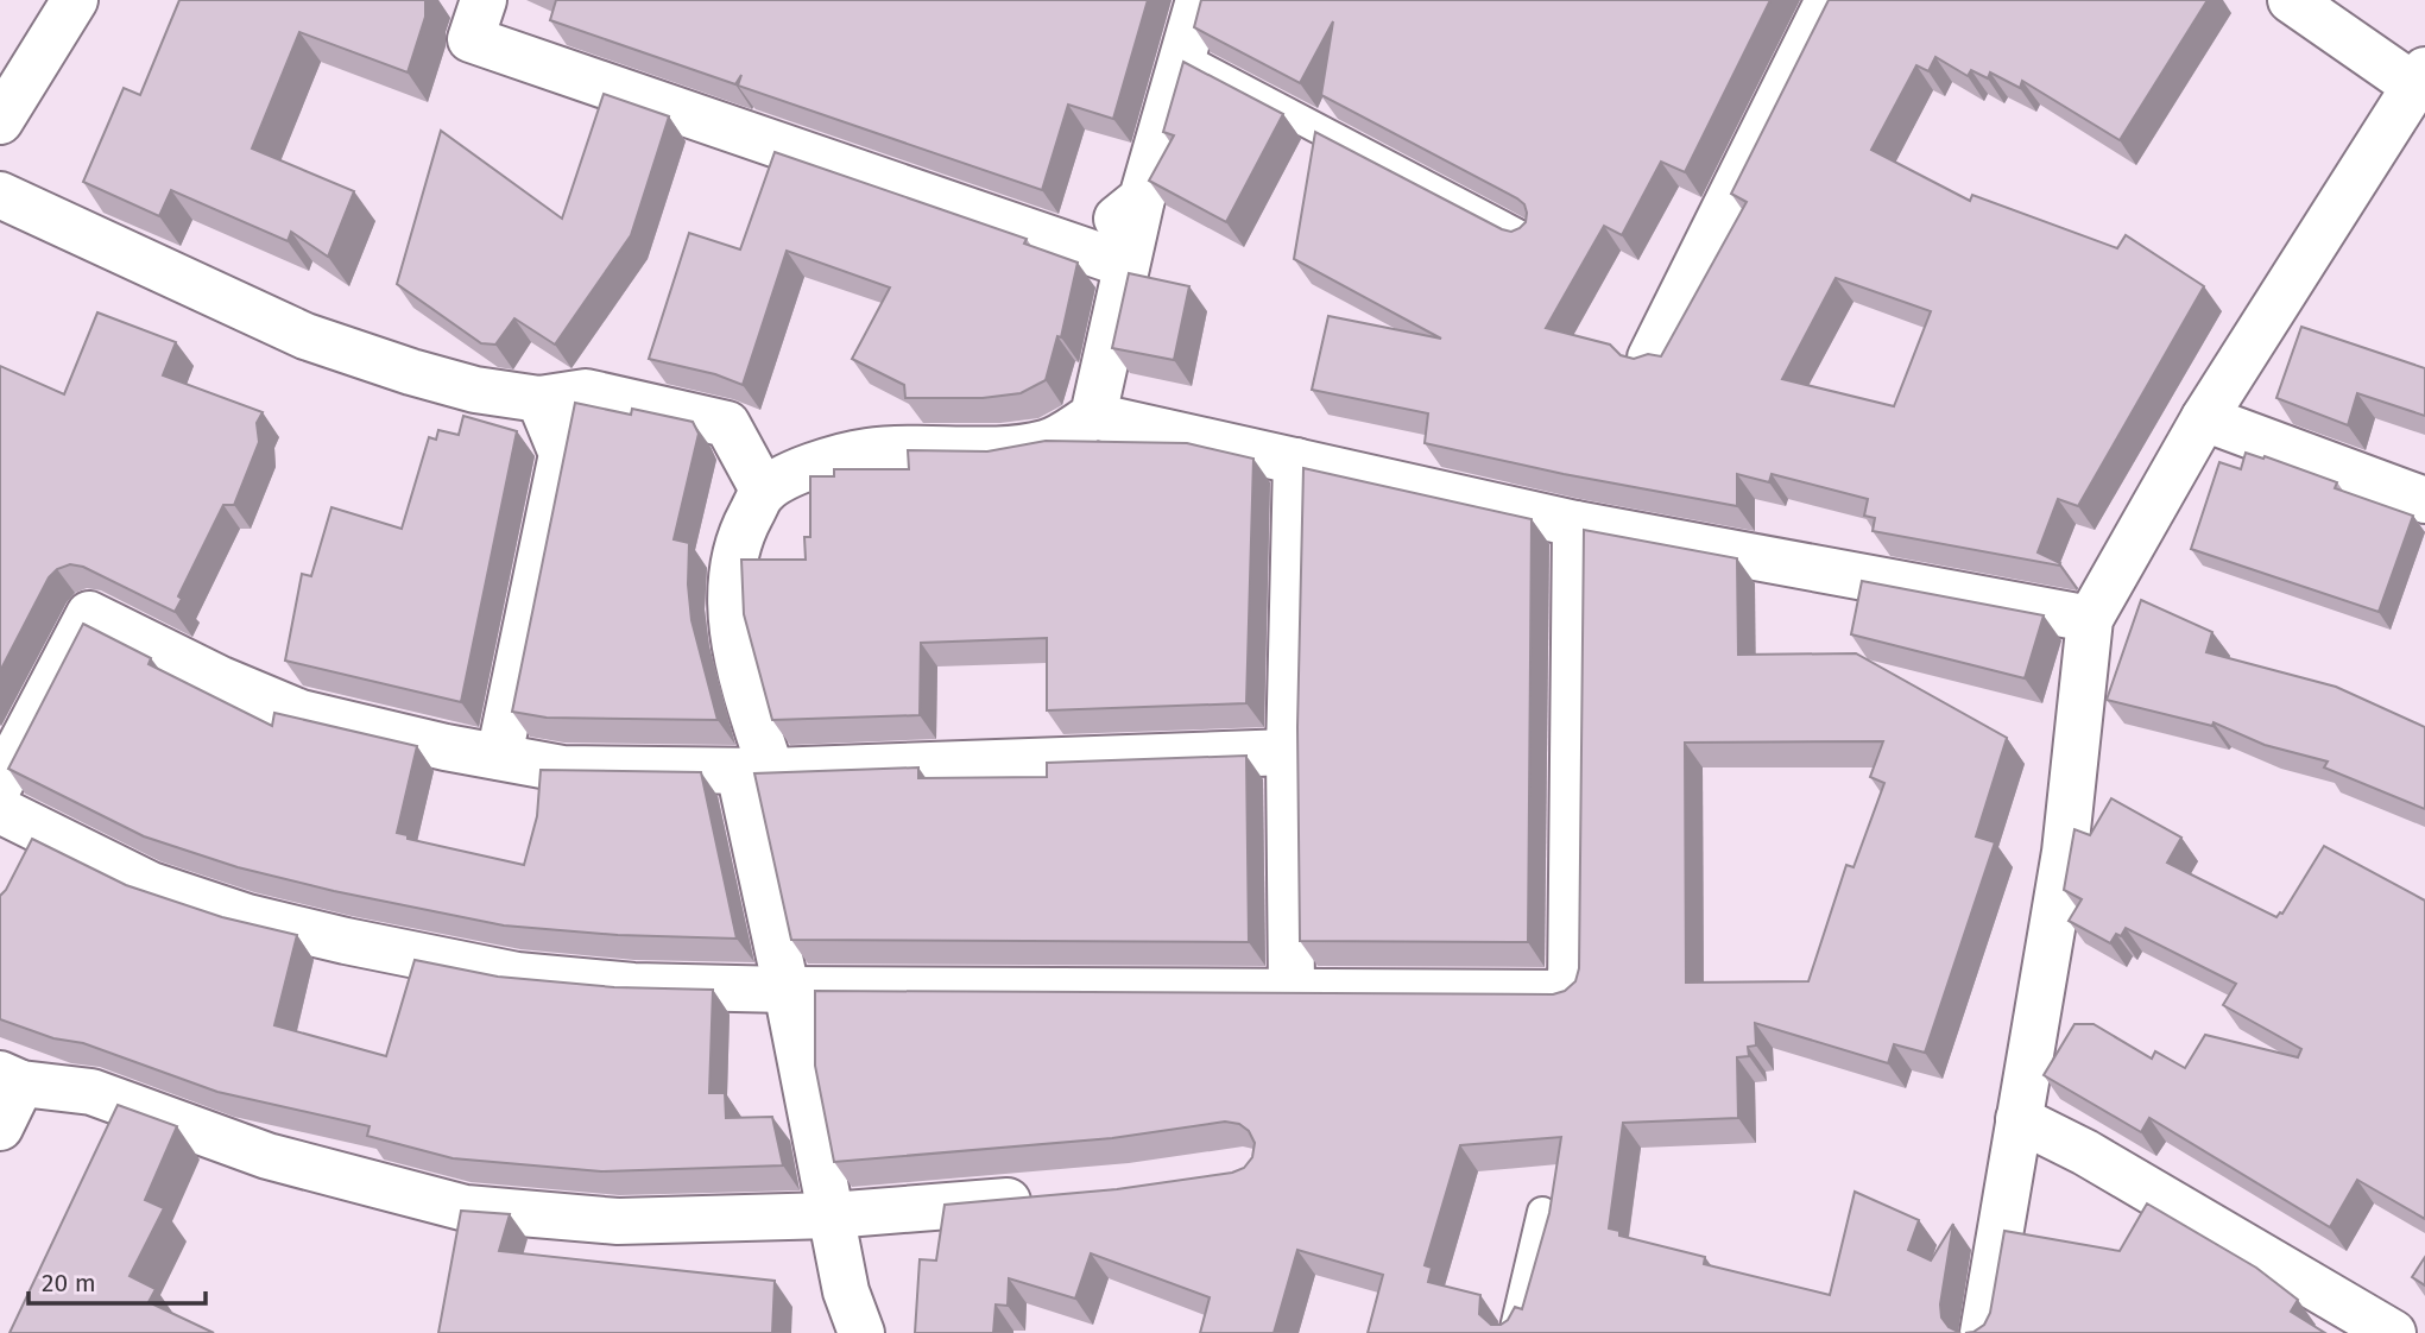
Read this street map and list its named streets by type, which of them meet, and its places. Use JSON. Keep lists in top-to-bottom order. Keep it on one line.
{"scale_bar":"20 m"}
